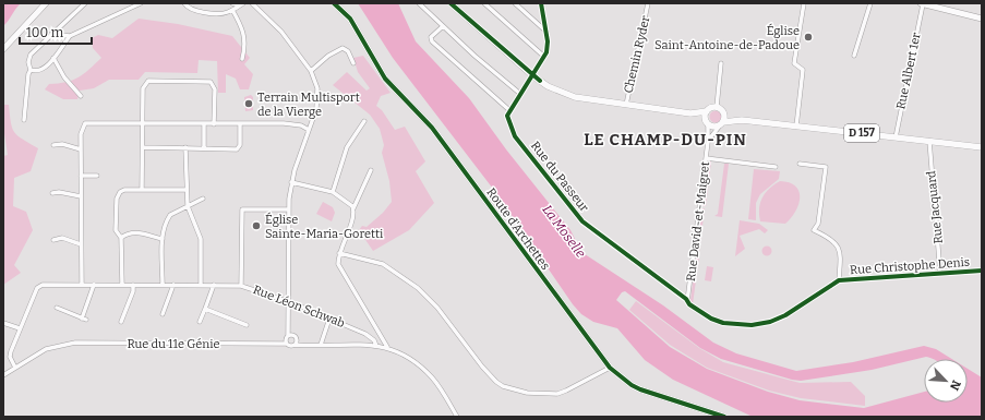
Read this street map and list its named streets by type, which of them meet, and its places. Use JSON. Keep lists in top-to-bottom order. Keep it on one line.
{"streets":{"main road":["D 157"],"street":["Chemin Ryder","Rue Albert 1er","Rue du Passeur","Rue Jacquard","Rue David-et-Maigret","Route d'Archettes","Rue Christophe Denis","Rue Léon Schwab","Rue du 11e Génie"]},"crossings":[["Rue Albert 1er","D 157"],["D 157","Rue Jacquard"],["D 157","Rue David-et-Maigret"],["Rue du Passeur","Rue David-et-Maigret"],["Rue du Passeur","Rue Christophe Denis"],["Rue Jacquard","Rue Christophe Denis"],["Rue Léon Schwab","Rue du 11e Génie"]],"districts":["LE CHAMP-DU-PIN"],"water":["La Moselle"],"places":["Église Saint-Antoine-de-Padoue","Terrain Multisport de la Vierge","Église Sainte-Maria-Goretti"],"scale_bar":"100 m","north":"bottom right"}
